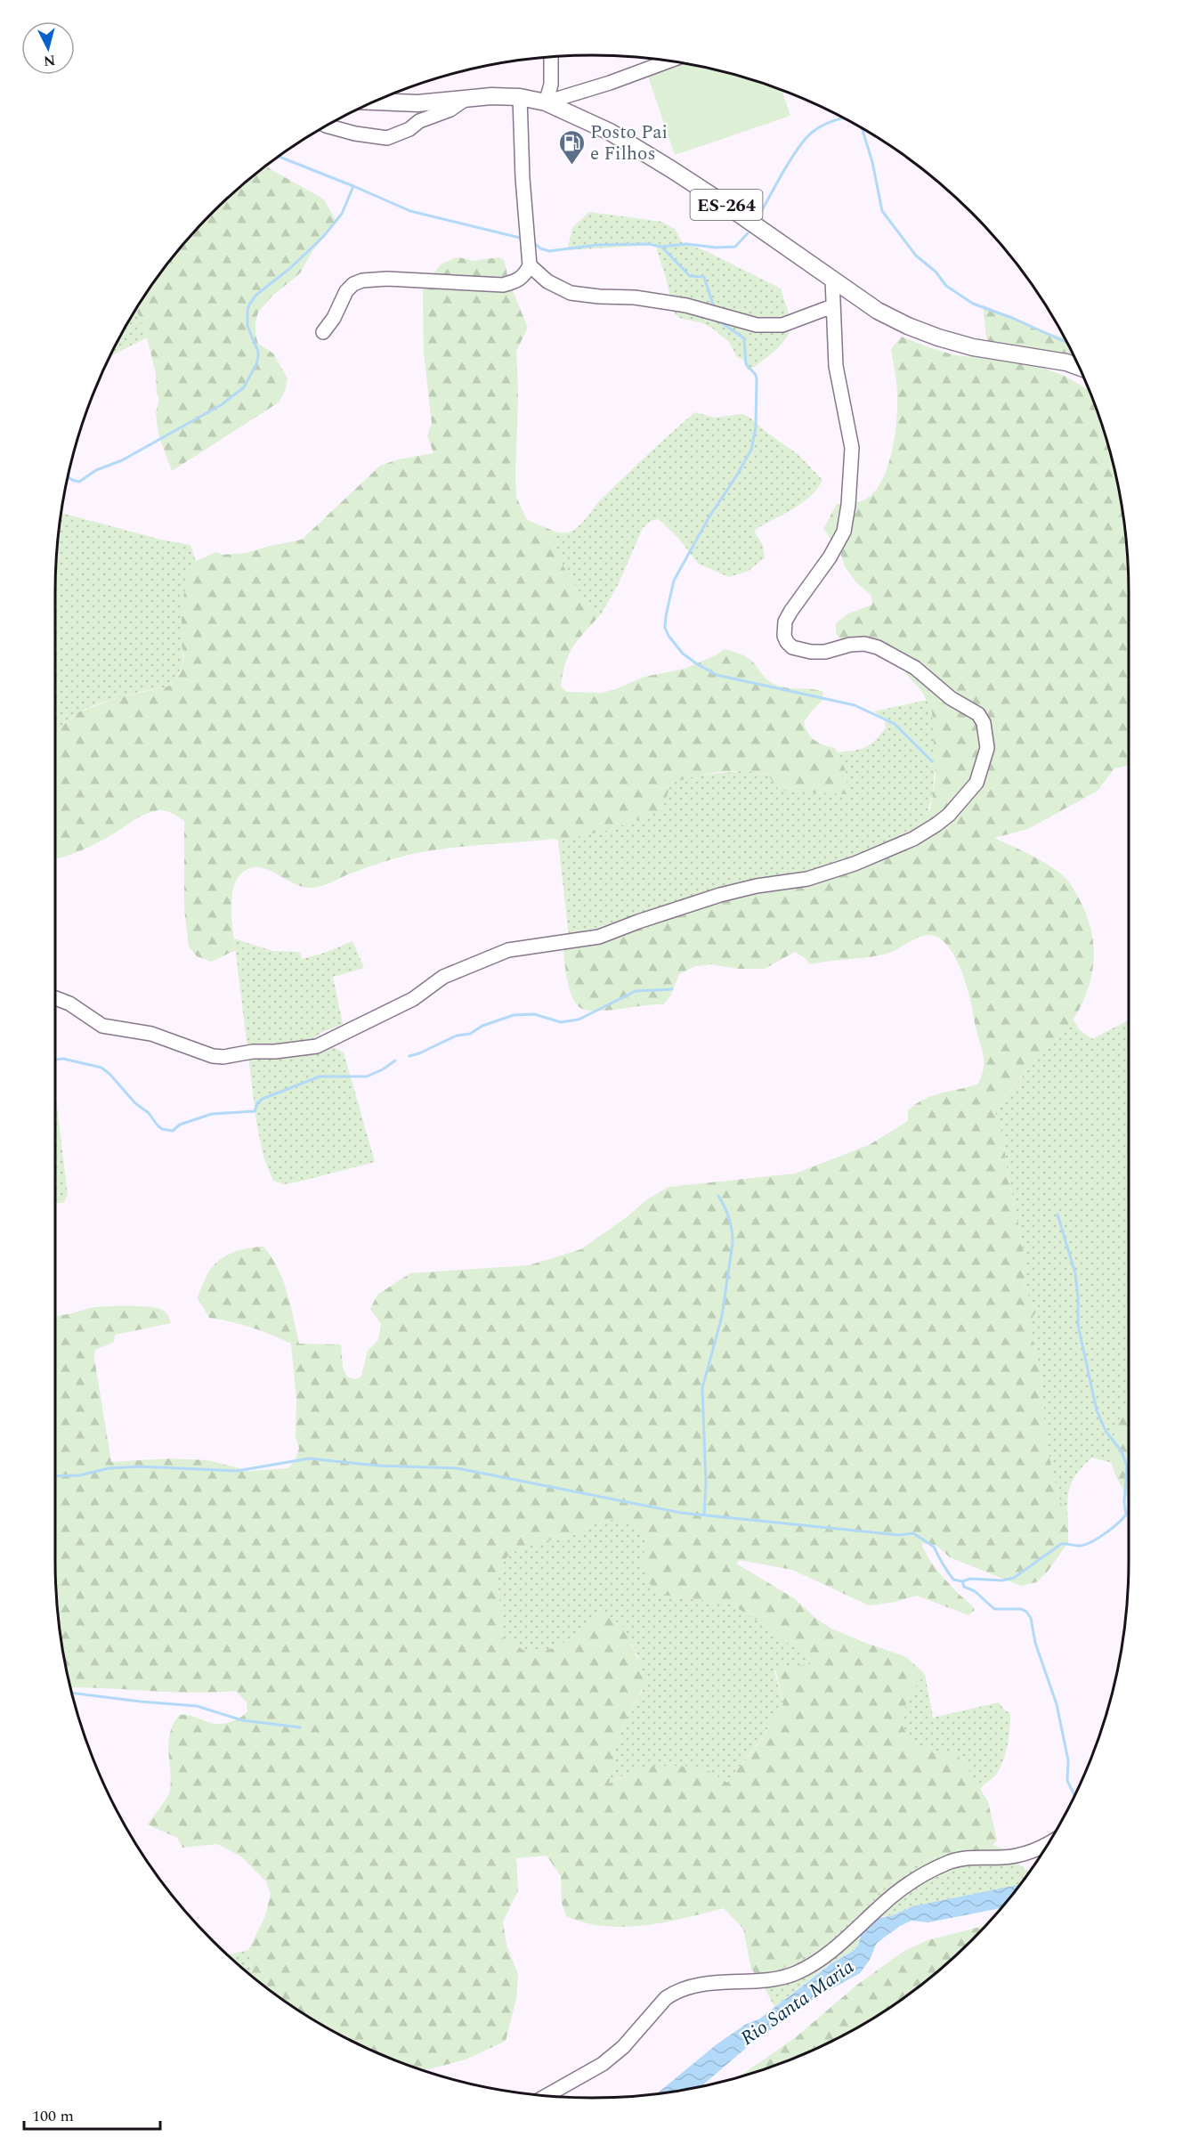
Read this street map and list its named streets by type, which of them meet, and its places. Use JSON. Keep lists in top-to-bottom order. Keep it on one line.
{"streets":{"main road":["ES-264"]},"water":["Rio Santa Maria"],"places":{"fuel station":["Posto Pai e Filhos"]},"scale_bar":"100 m","north":"bottom"}
